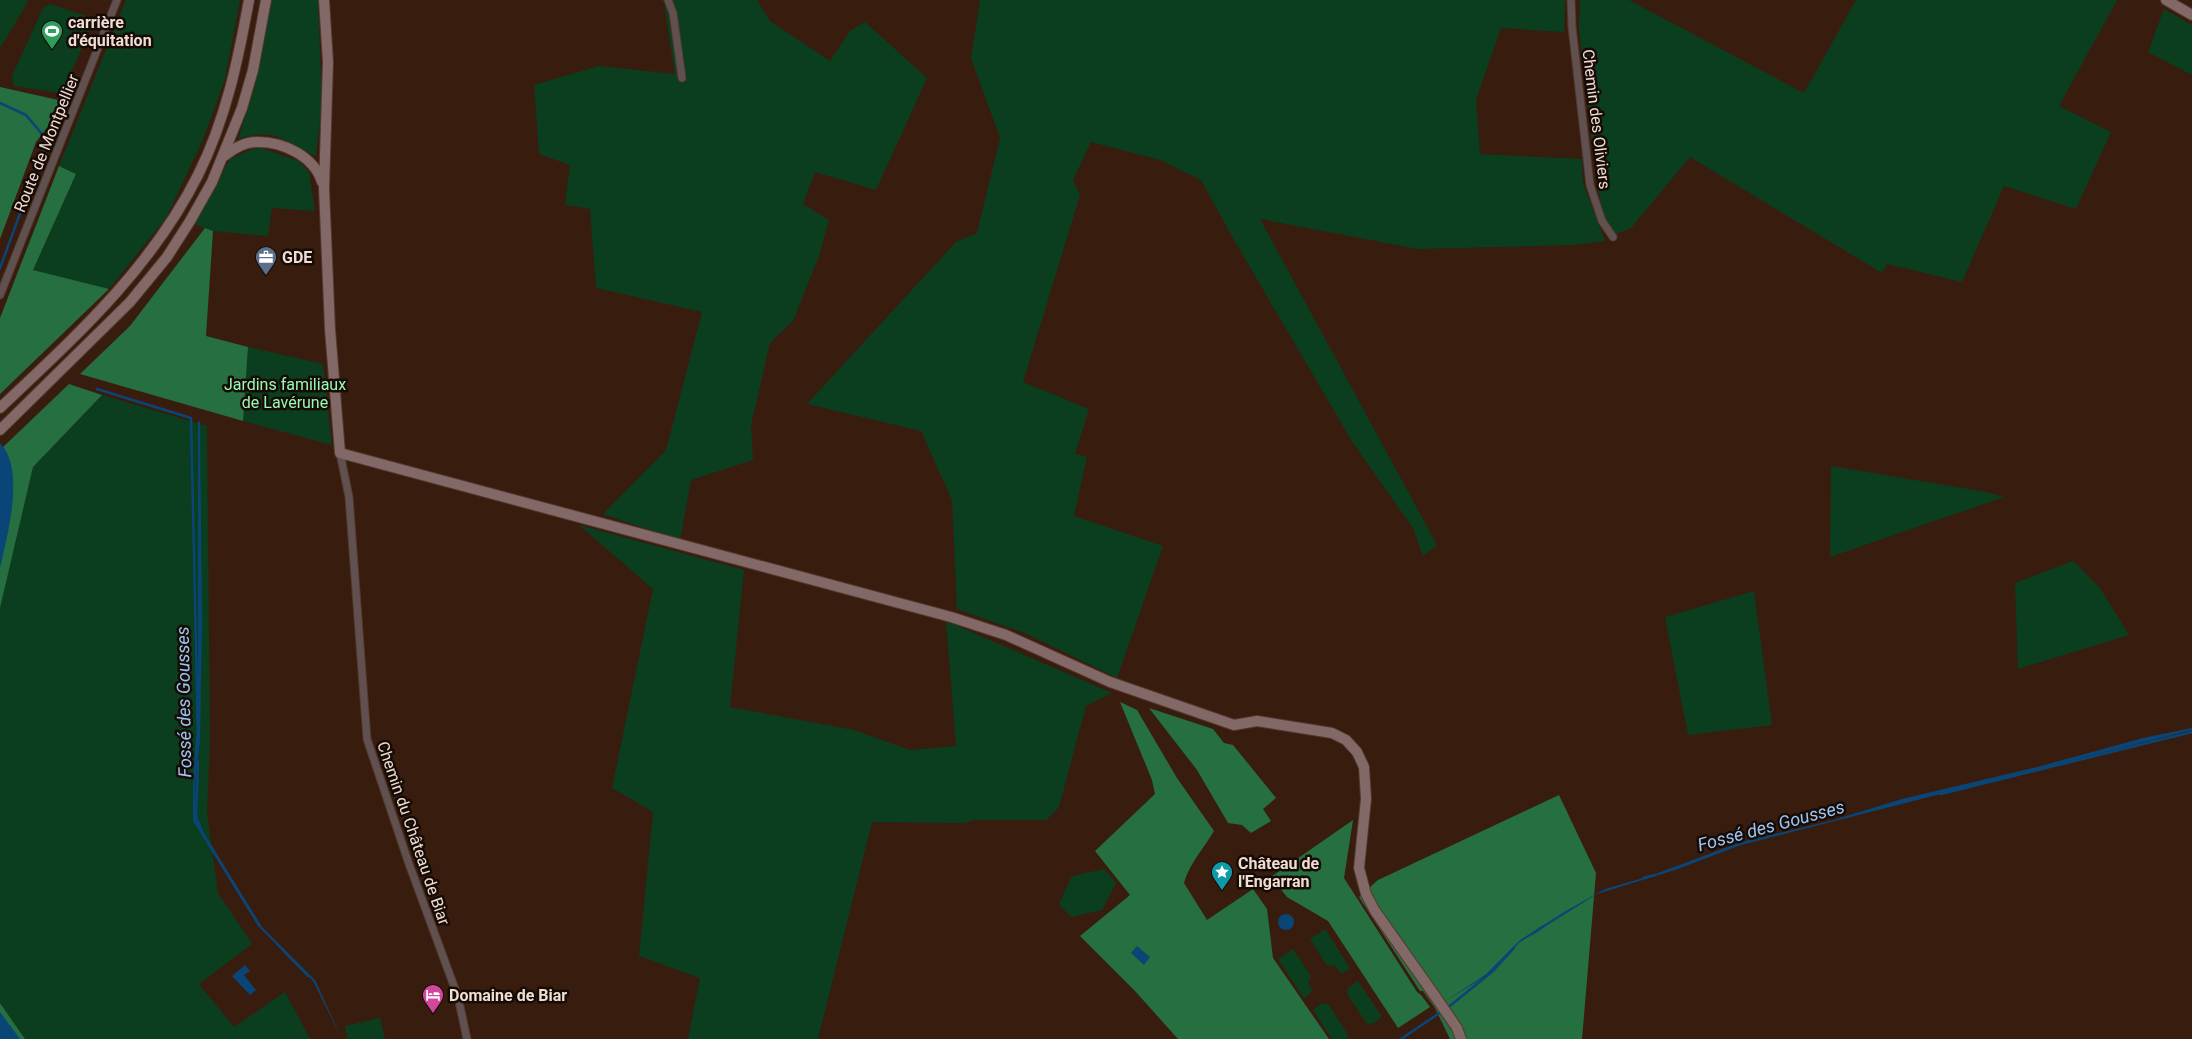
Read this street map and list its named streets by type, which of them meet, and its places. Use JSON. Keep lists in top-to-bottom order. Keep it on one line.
{"streets":{"street":["Chemin des Oliviers","Route de Montpellier","Chemin du Château de Biar"]},"water":["Fossé des Gousses"],"parks":["Jardins familiaux de Lavérune"],"places":{"sports":["carrière d'équitation"],"office":["GDE"],"place":["Château de l'Engarran"],"hotel":["Domaine de Biar"]}}
